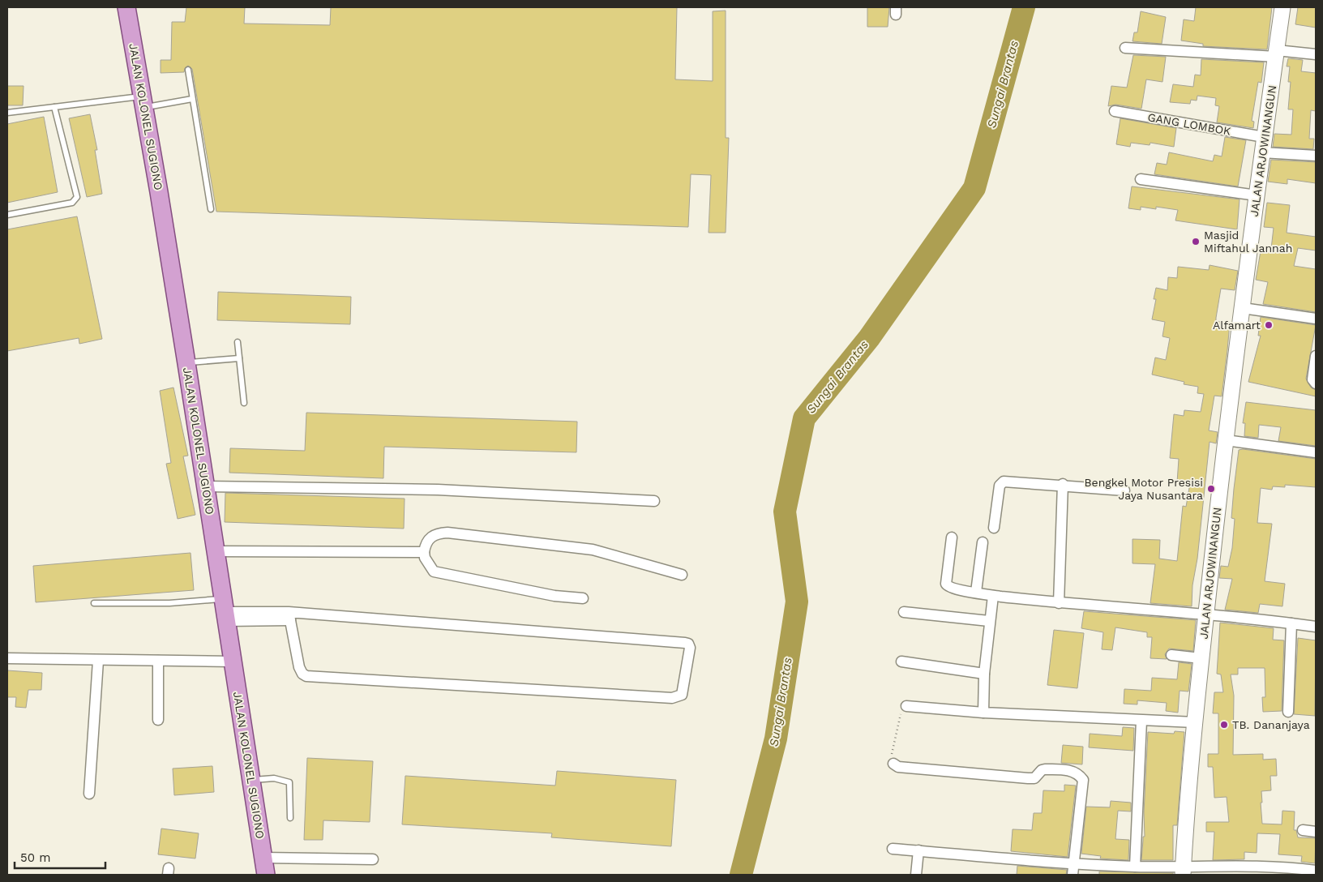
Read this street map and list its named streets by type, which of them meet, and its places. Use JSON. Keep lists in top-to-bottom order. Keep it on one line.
{"streets":{"main road":["JALAN KOLONEL SUGIONO","JALAN ARJOWINANGUN"],"street":["GANG LOMBOK"]},"crossings":[["GANG LOMBOK","JALAN ARJOWINANGUN"]],"water":["Sungai Brantas"],"places":["Masjid Miftahul Jannah","Alfamart","Bengkel Motor Presisi Jaya Nusantara","TB. Dananjaya"],"scale_bar":"50 m"}
